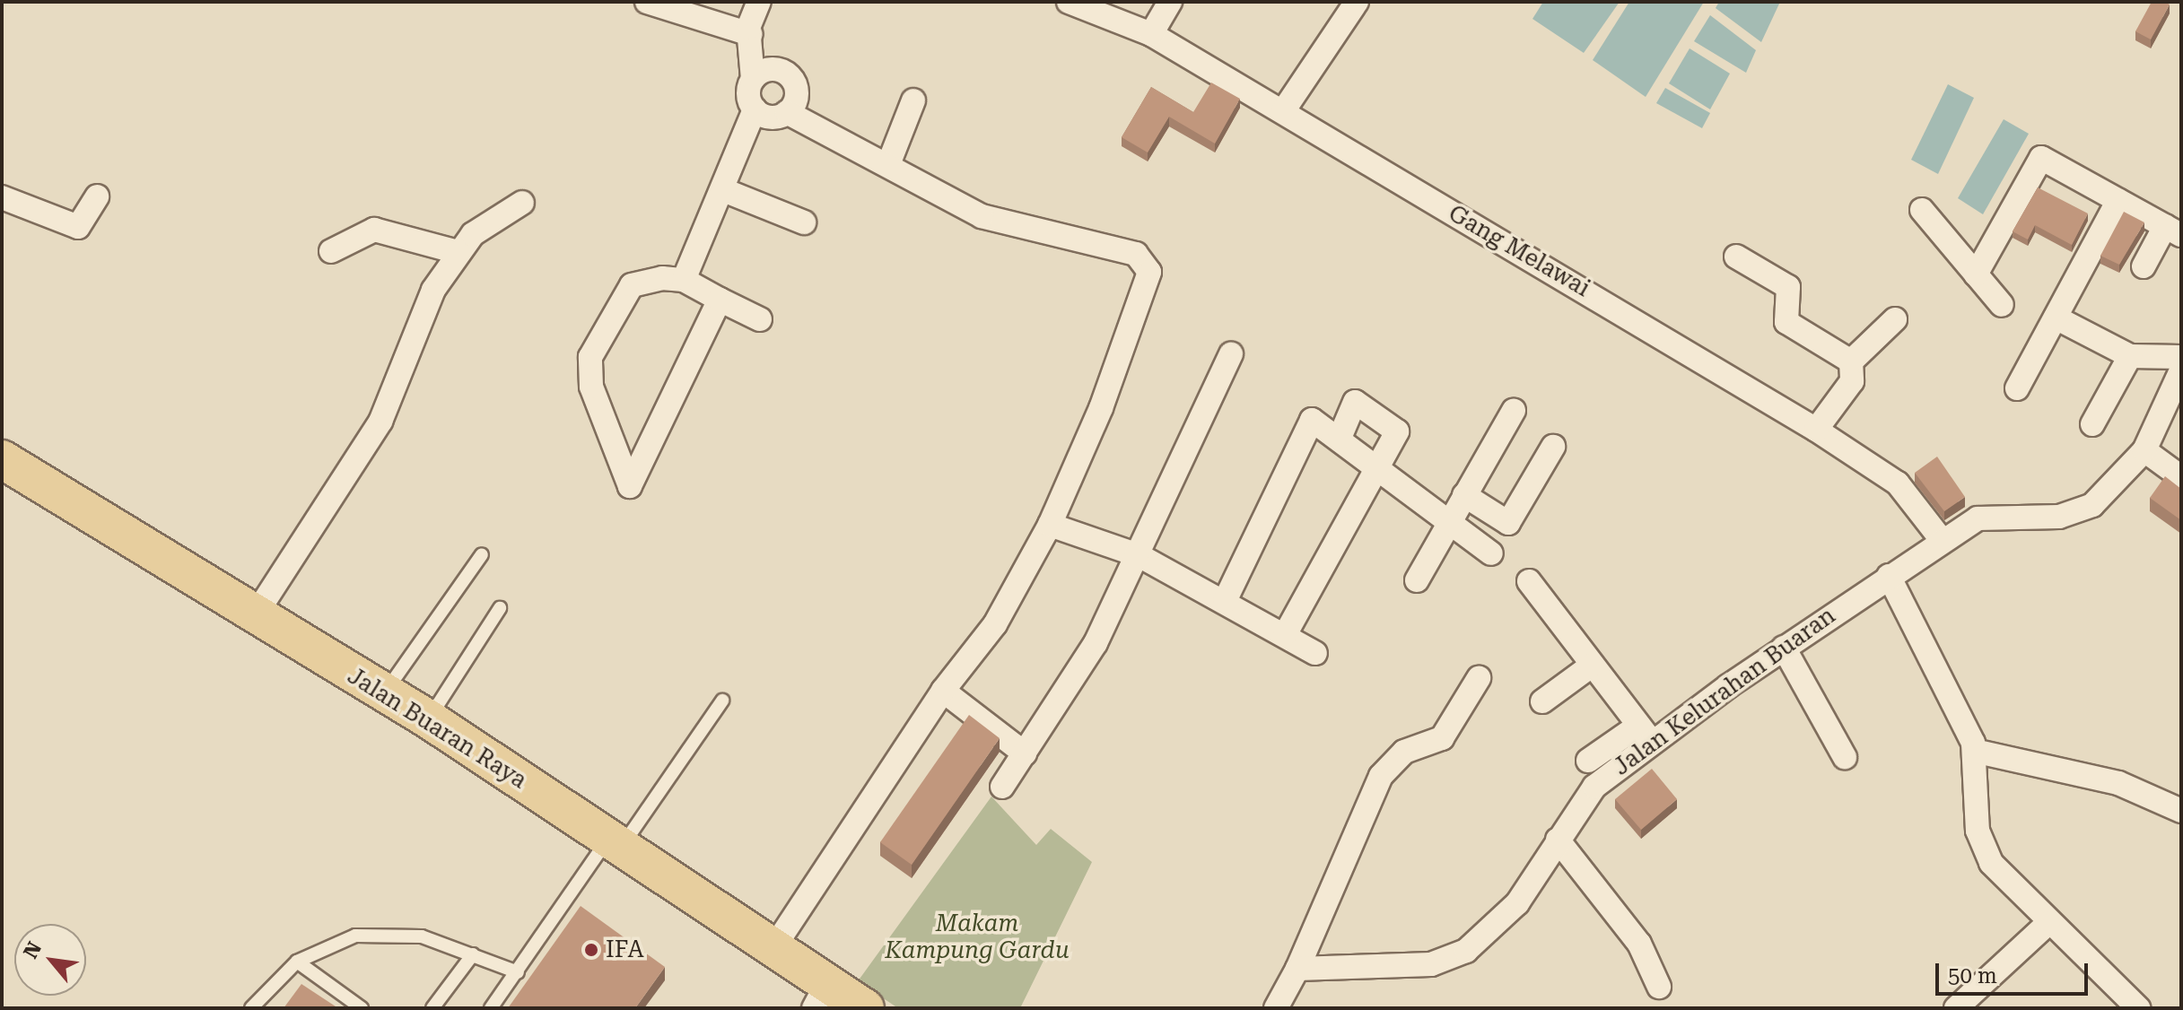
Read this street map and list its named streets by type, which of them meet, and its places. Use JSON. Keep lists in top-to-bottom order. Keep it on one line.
{"streets":{"main road":["Jalan Buaran Raya"],"street":["Gang Melawai","Jalan Kelurahan Buaran"]},"crossings":[["Gang Melawai","Jalan Kelurahan Buaran"]],"parks":["Makam Kampung Gardu"],"places":["IFA"],"scale_bar":"50 m","north":"top left"}
